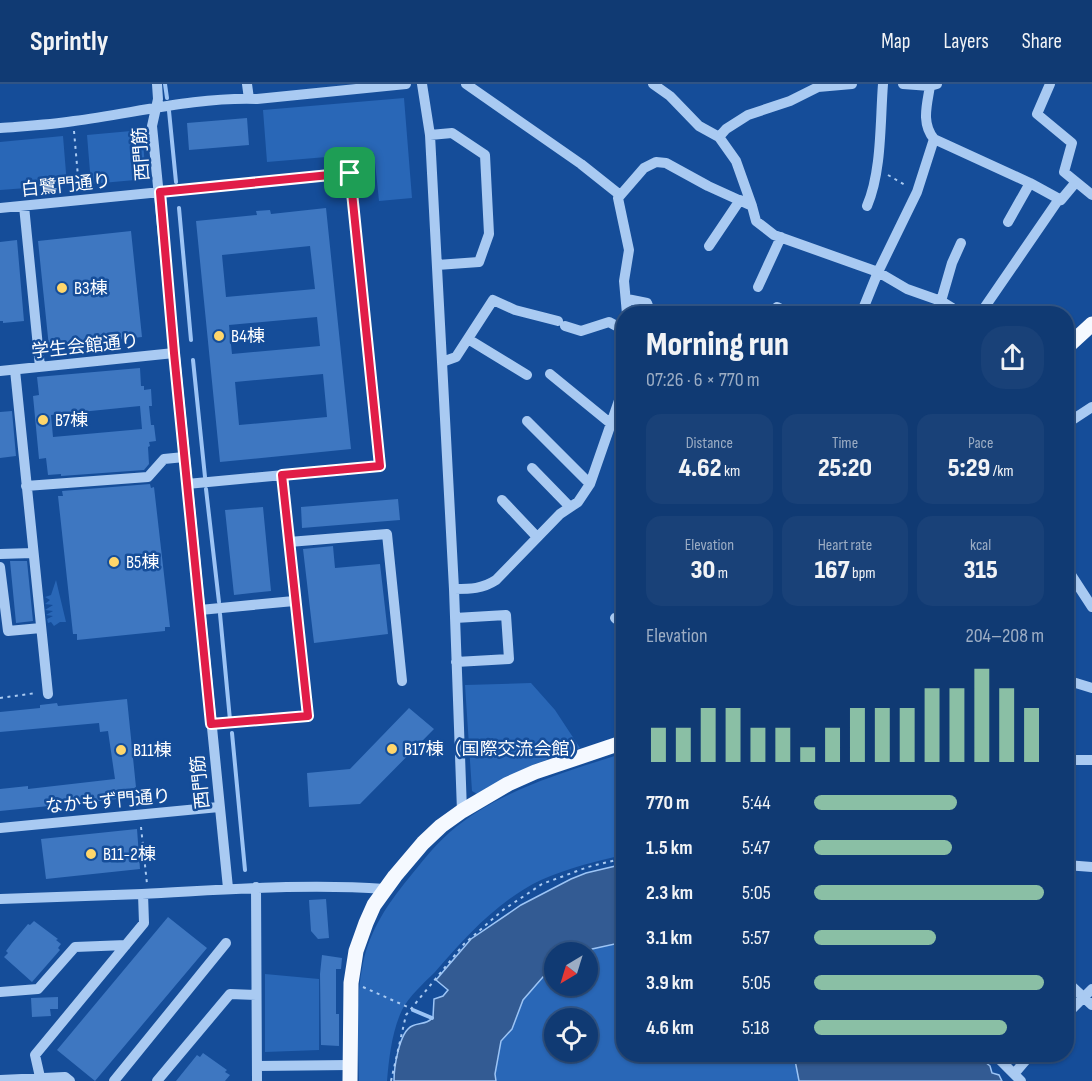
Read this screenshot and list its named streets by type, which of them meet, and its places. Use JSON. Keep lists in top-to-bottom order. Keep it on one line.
{"streets":{"street":["西門筋","白鷺門通り","学生会館通り","なかもず門通り"]},"crossings":[["西門筋","白鷺門通り"],["西門筋","学生会館通り"],["西門筋","なかもず門通り"]],"places":["B3棟","B4棟","B7棟","B5棟","B17棟（国際交流会館）","B11棟","B11-2棟"],"north":"bottom left","page":{"header":"Sprintly","nav":["Map","Layers","Share"],"heading":["Morning run","07:26 · 6 × 770 m"],"stats":[["Distance","4.62 km"],["Time","25:20"],["Pace","5:29 /km"],["Elevation","30 m"],["Heart rate","167 bpm"],["kcal","315"]],"chart":["Elevation","204–208 m"],"list":[{"name":"770 m","note":"5:44"},{"name":"1.5 km","note":"5:47"},{"name":"2.3 km","note":"5:05"},{"name":"3.1 km","note":"5:57"},{"name":"3.9 km","note":"5:05"},{"name":"4.6 km","note":"5:18"}]}}
